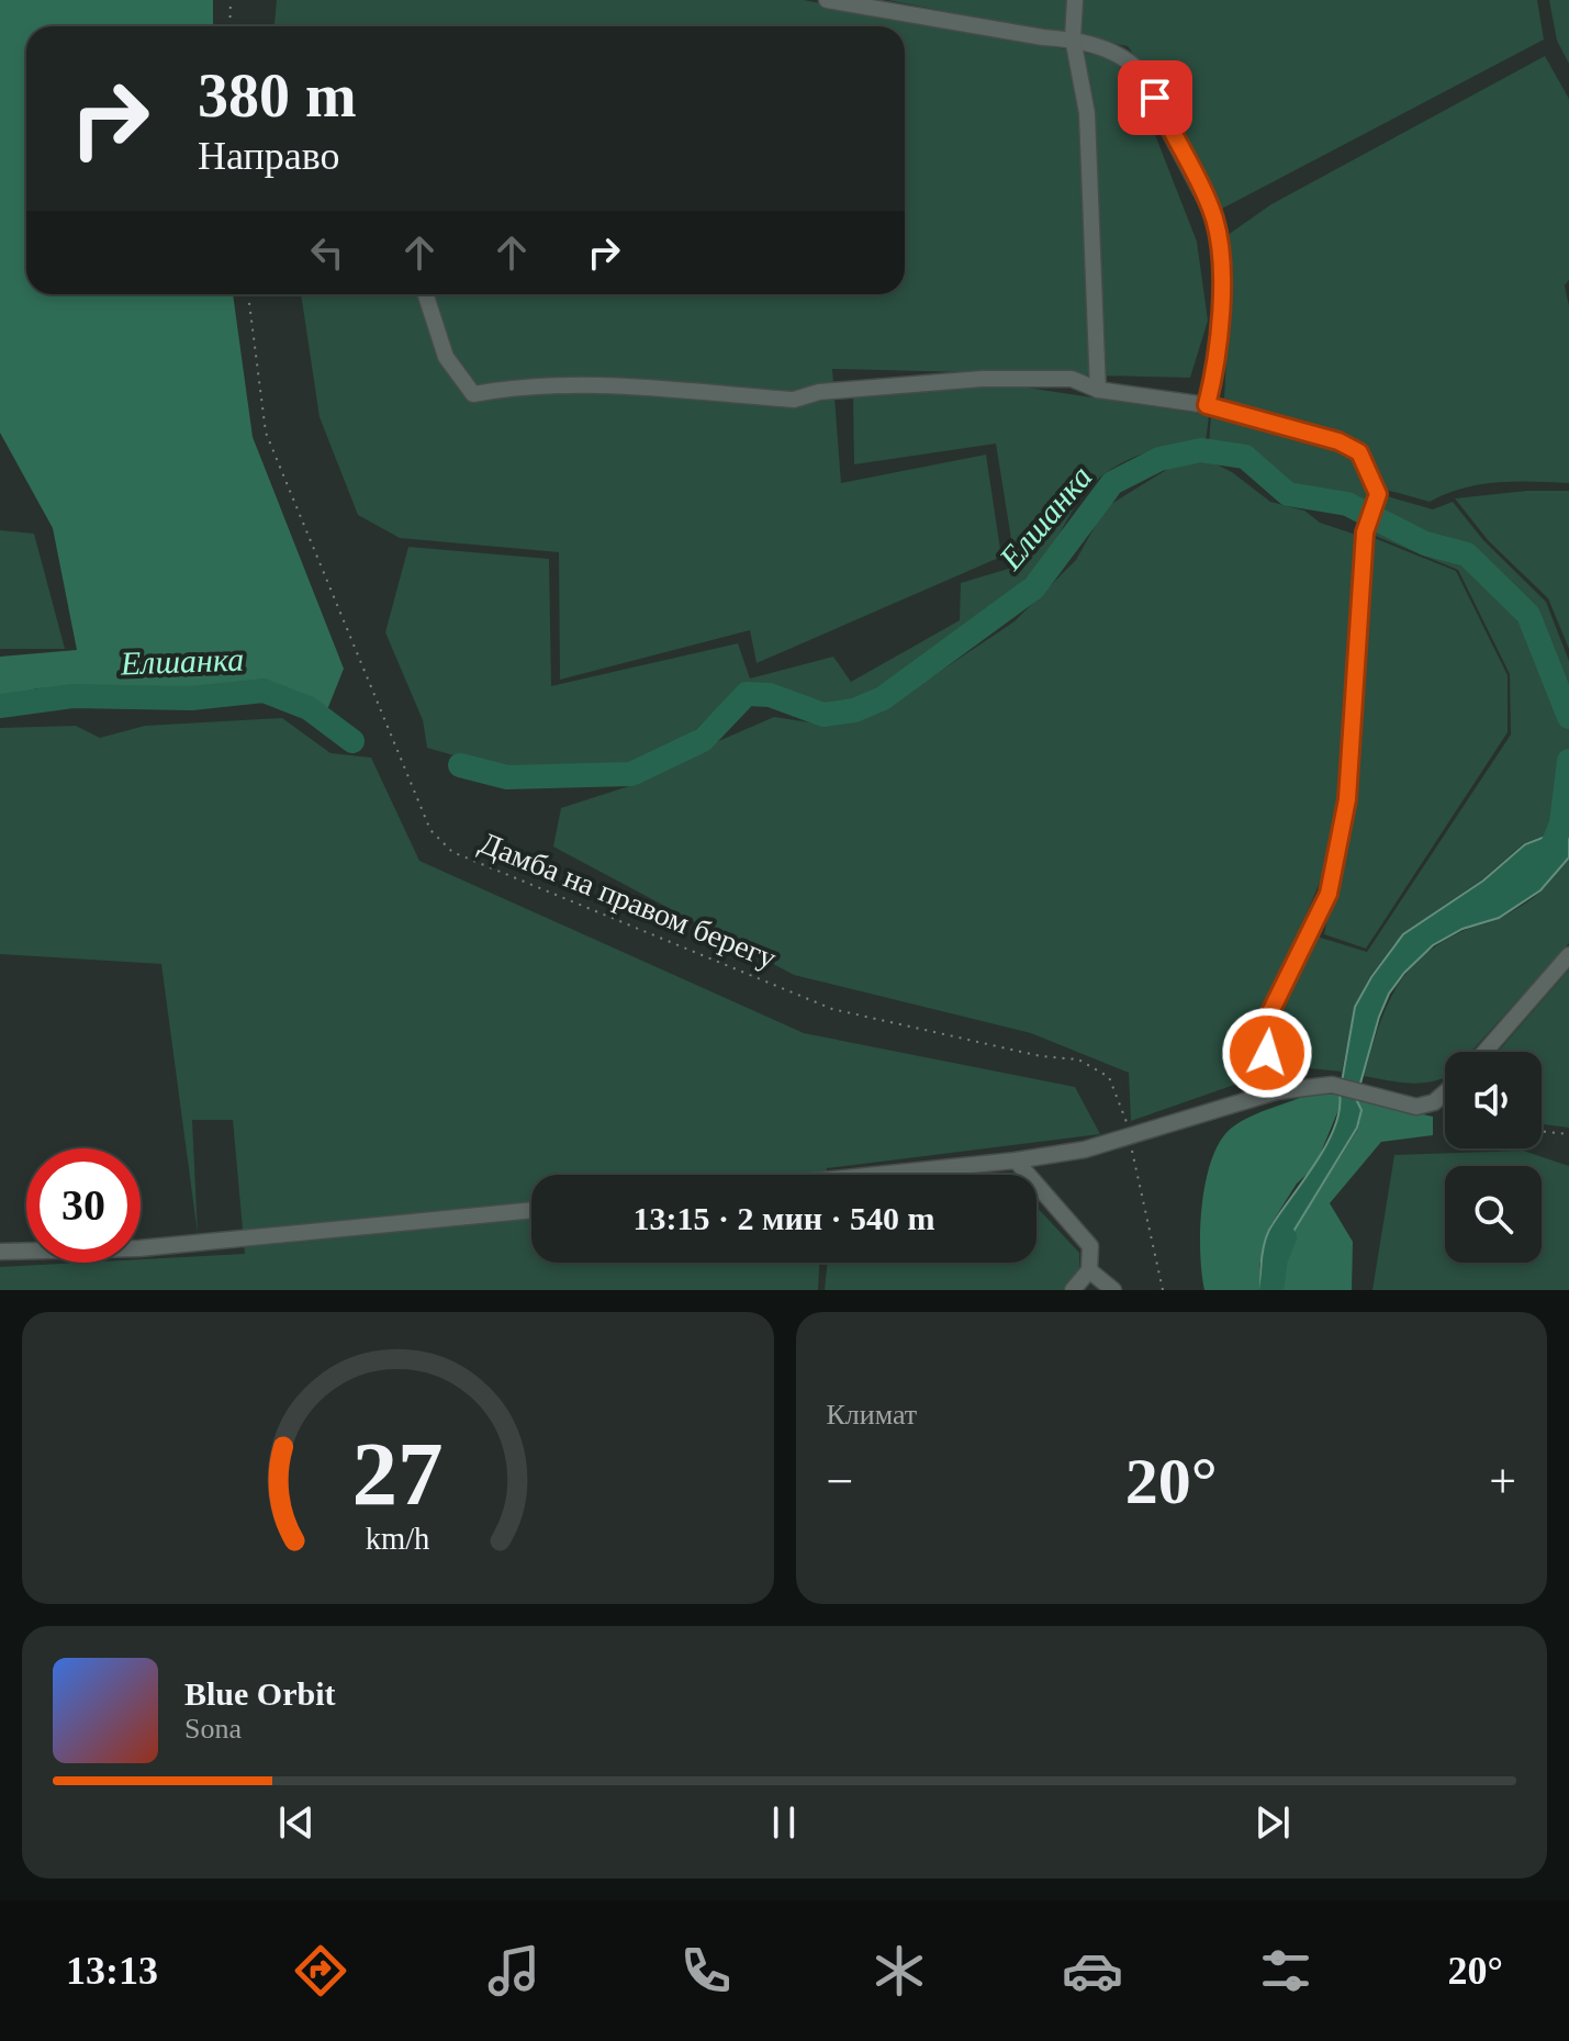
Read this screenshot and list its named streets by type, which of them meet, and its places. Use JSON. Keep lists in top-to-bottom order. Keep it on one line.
{"streets":{"path":["Дамба на правом берегу"]},"water":["Елшанка"],"page":{"turn":["380 m","Направо"],"limit":"30","trip":"13:15 · 2 мин · 540 m","tile":"Климат","heat":["−","20°","+"],"song":["Blue Orbit","Sona"],"tabs":["13:13","20°"],"gauge":["27","km/h"]}}
